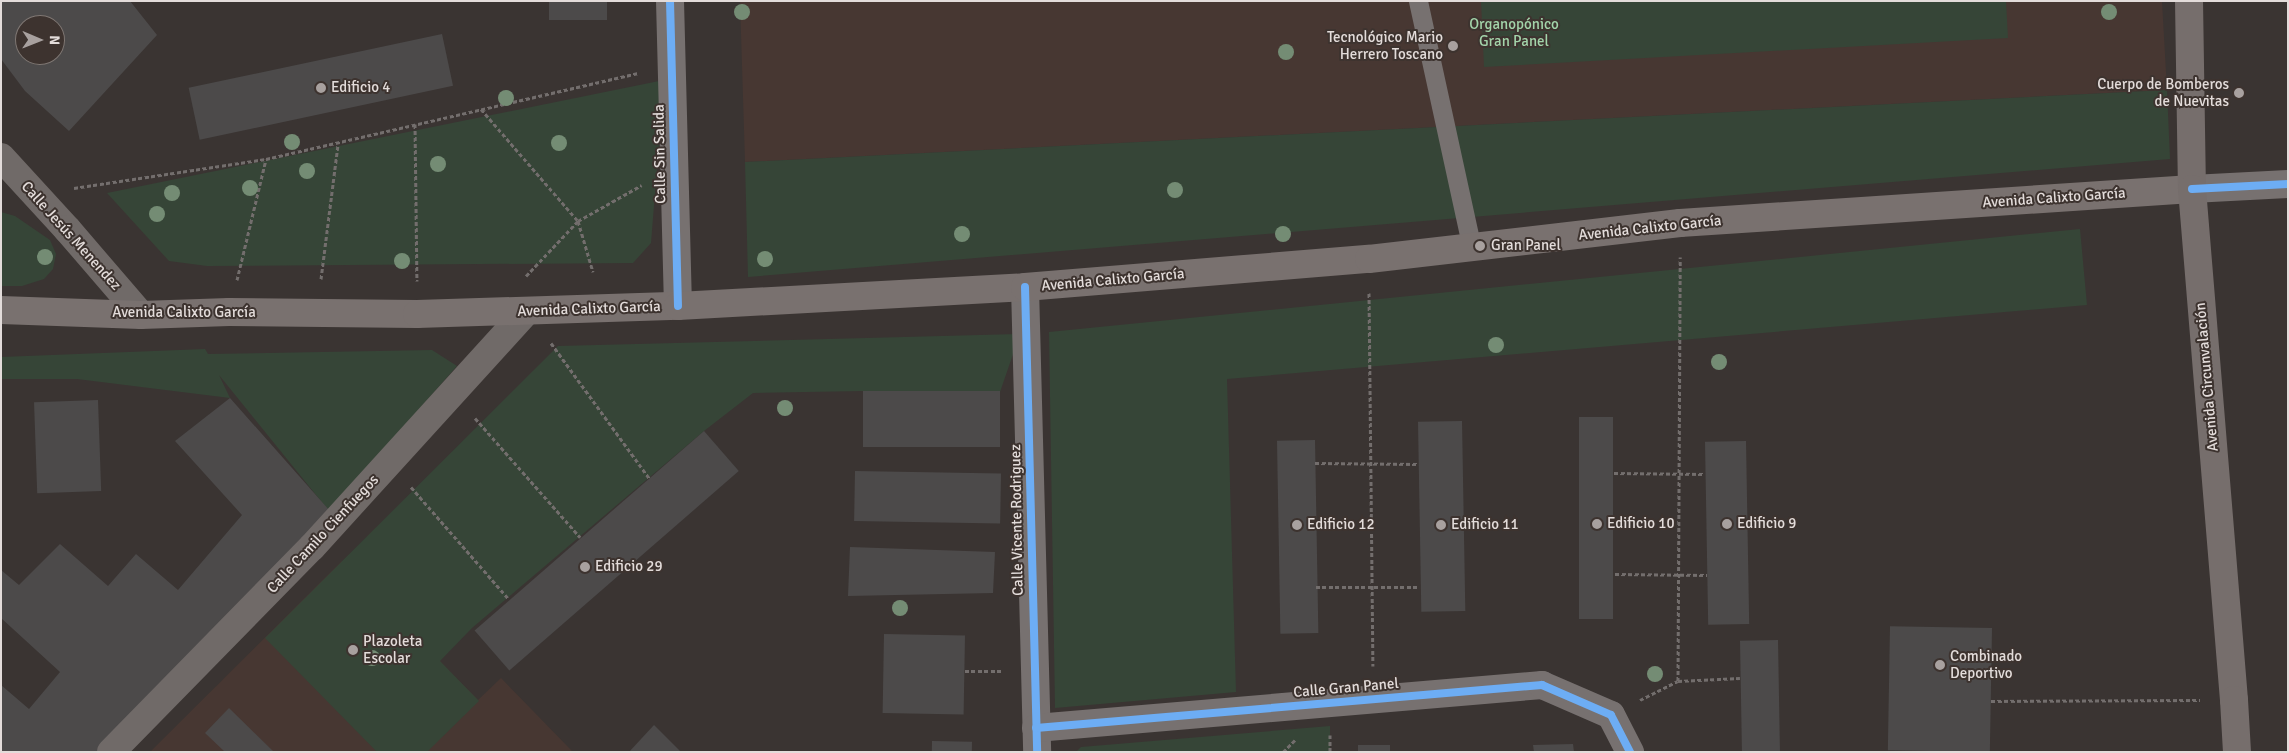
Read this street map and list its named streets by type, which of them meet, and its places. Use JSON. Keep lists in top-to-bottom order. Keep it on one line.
{"streets":{"highway":["Avenida Circunvalación"],"main road":["Avenida Calixto García","Calle Jesús Menendez","Calle Camilo Cienfuegos"],"street":["Calle Sin Salida","Calle Vicente Rodriguez","Calle Gran Panel"]},"crossings":[["Calle Sin Salida","Avenida Calixto García"],["Avenida Calixto García","Calle Jesús Menendez"],["Avenida Calixto García","Avenida Circunvalación"],["Avenida Calixto García","Calle Vicente Rodriguez"],["Avenida Calixto García","Calle Camilo Cienfuegos"],["Calle Vicente Rodriguez","Calle Gran Panel"]],"parks":["Organopónico Gran Panel"],"places":["Tecnológico Mario Herrero Toscano","Edificio 4","Cuerpo de Bomberos de Nuevitas","Gran Panel","Edificio 10","Edificio 9","Edificio 12","Edificio 11","Edificio 29","Plazoleta Escolar","Combinado Deportivo"],"north":"right"}
